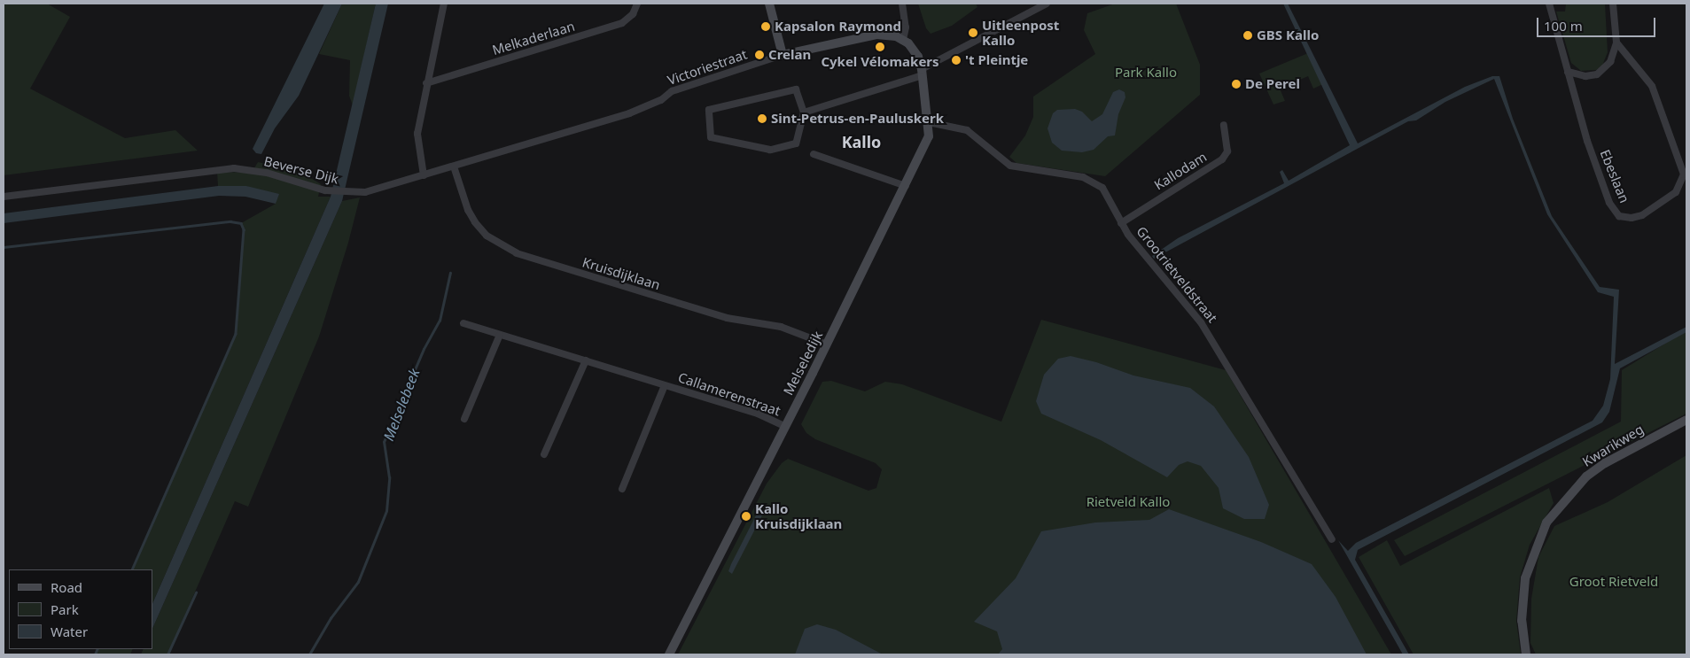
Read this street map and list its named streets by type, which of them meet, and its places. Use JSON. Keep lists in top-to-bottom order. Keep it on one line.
{"streets":{"main road":["Victoriestraat","Melseledijk","Kwarikweg"],"street":["Melkaderlaan","Beverse Dijk","Kallodam","Ebeslaan","Kruisdijklaan","Grootrietveldstraat","Callamerenstraat"]},"crossings":[["Victoriestraat","Beverse Dijk"],["Beverse Dijk","Kruisdijklaan"],["Kallodam","Grootrietveldstraat"],["Kruisdijklaan","Melseledijk"],["Grootrietveldstraat","Melseledijk"],["Melseledijk","Callamerenstraat"]],"districts":["Kallo"],"water":["Melselebeek"],"parks":["Park Kallo","Rietveld Kallo","Groot Rietveld"],"places":["Kapsalon Raymond","Uitleenpost Kallo","GBS Kallo","Cykel Vélomakers","Crelan","'t Pleintje","De Perel","Sint-Petrus-en-Pauluskerk","Kallo Kruisdijklaan"],"legend":["Road","Park","Water"],"scale_bar":"100 m"}
